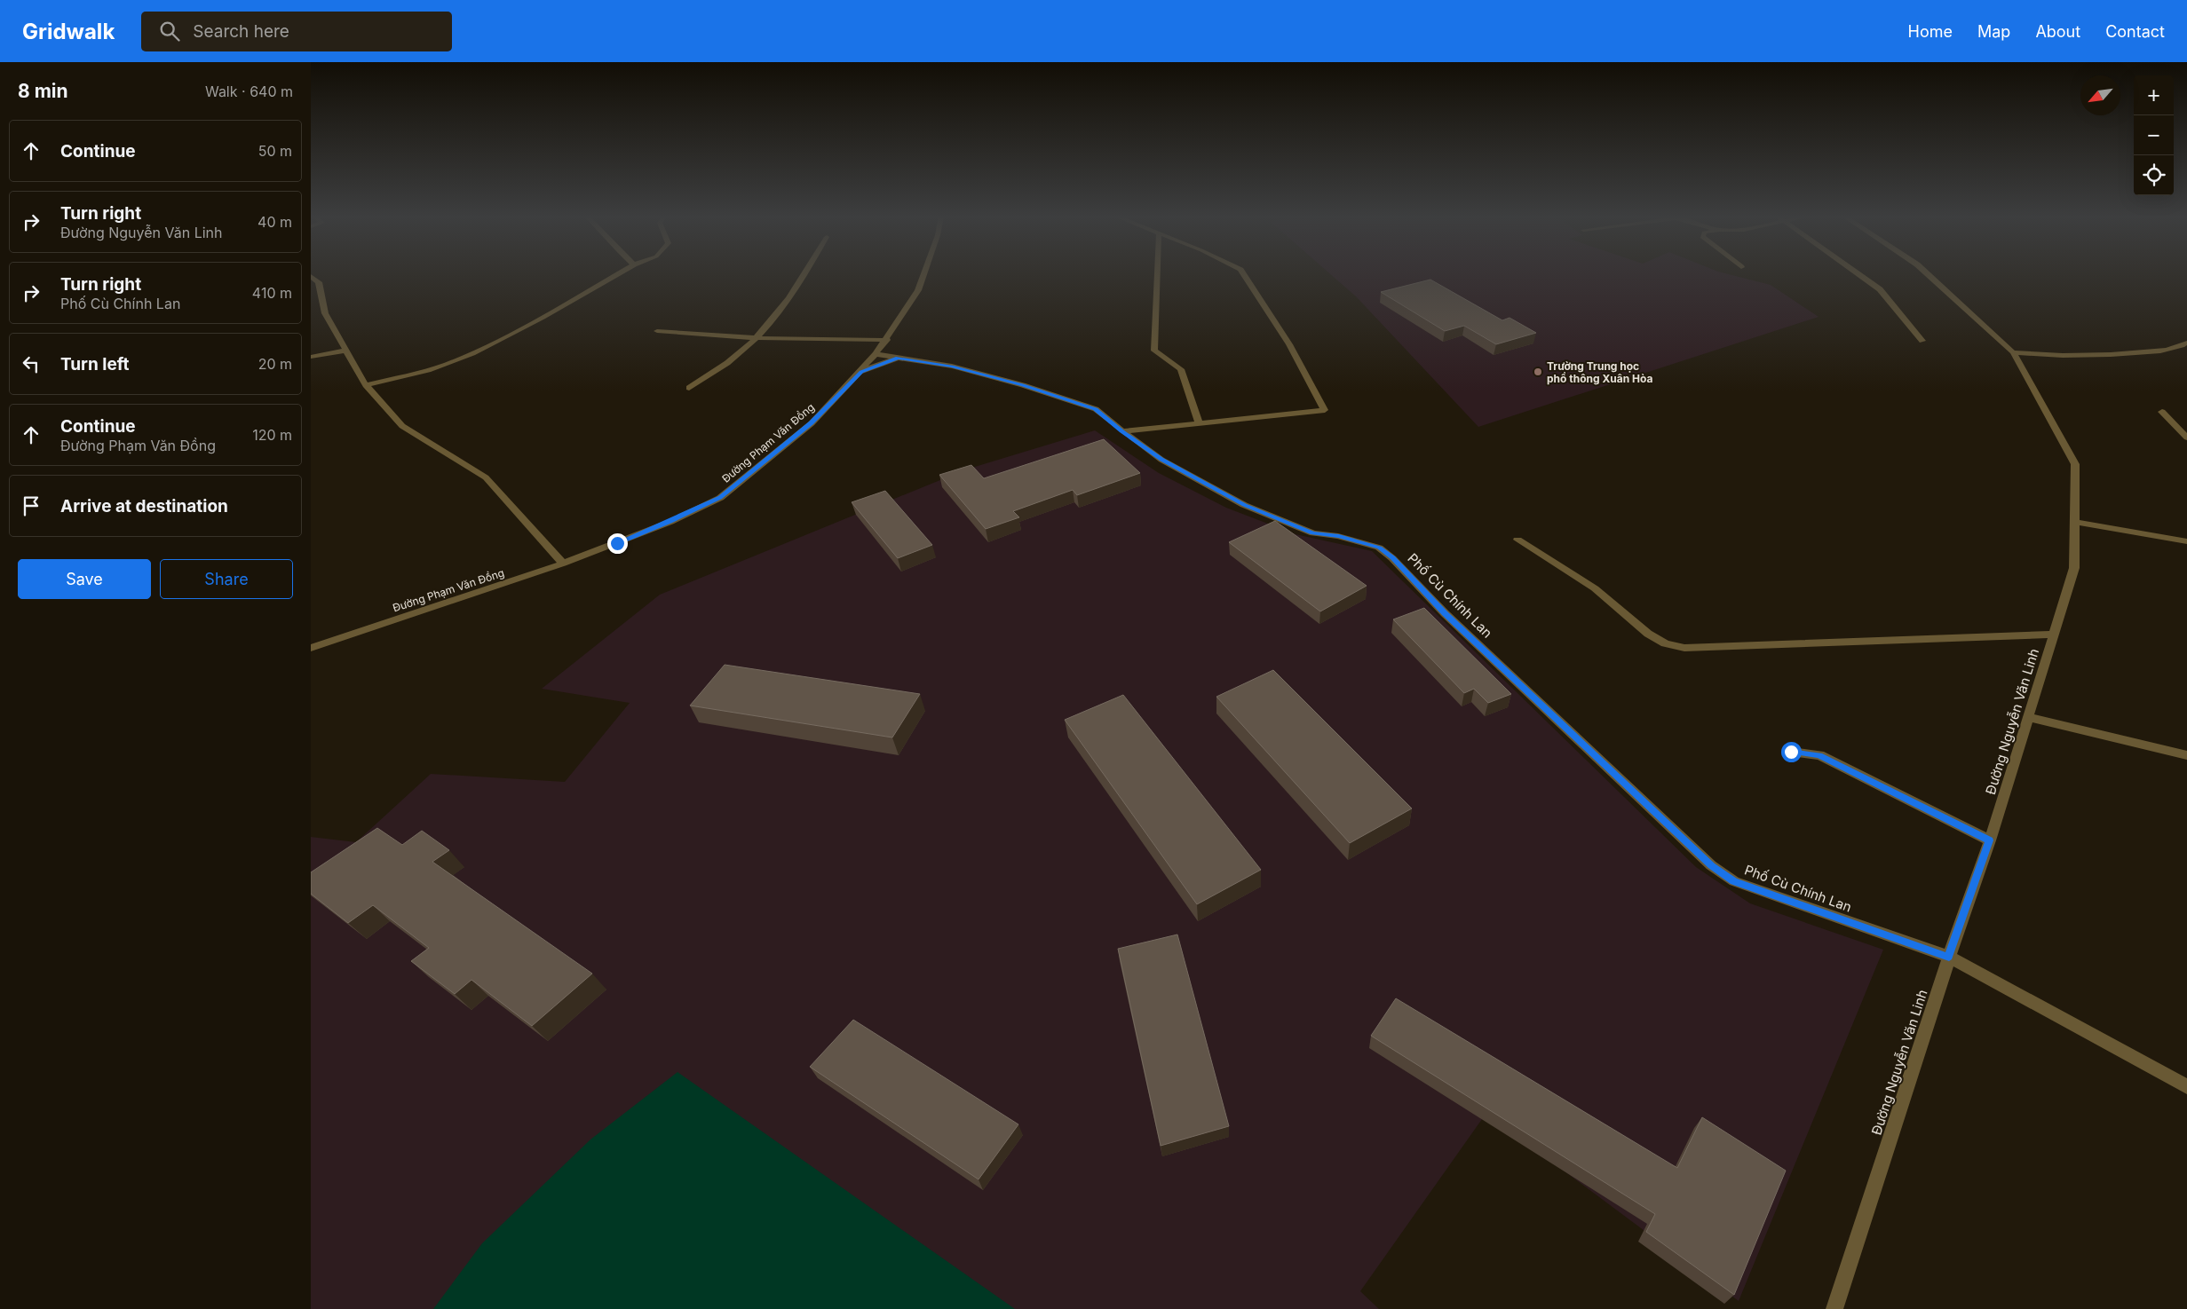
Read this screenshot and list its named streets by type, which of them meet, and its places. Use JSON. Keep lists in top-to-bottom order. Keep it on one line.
{"streets":{"street":["Đường Phạm Văn Đồng","Phố Cù Chính Lan","Đường Nguyễn Văn Linh"]},"crossings":[["Đường Phạm Văn Đồng","Phố Cù Chính Lan"],["Phố Cù Chính Lan","Đường Nguyễn Văn Linh"]],"places":["Trường Trung học phổ thông Xuân Hòa"],"north":"bottom left","page":{"header":"Gridwalk","search":"Search here","nav":["Home","Map","About","Contact"],"heading":["8 min","Walk · 640 m"],"map_buttons":["+","−"],"list":[["Continue","50 m"],["Turn right","Đường Nguyễn Văn Linh","40 m"],["Turn right","Phố Cù Chính Lan","410 m"],["Turn left","20 m"],["Continue","Đường Phạm Văn Đồng","120 m"],"Arrive at destination"],"buttons":["Save","Share"]}}
